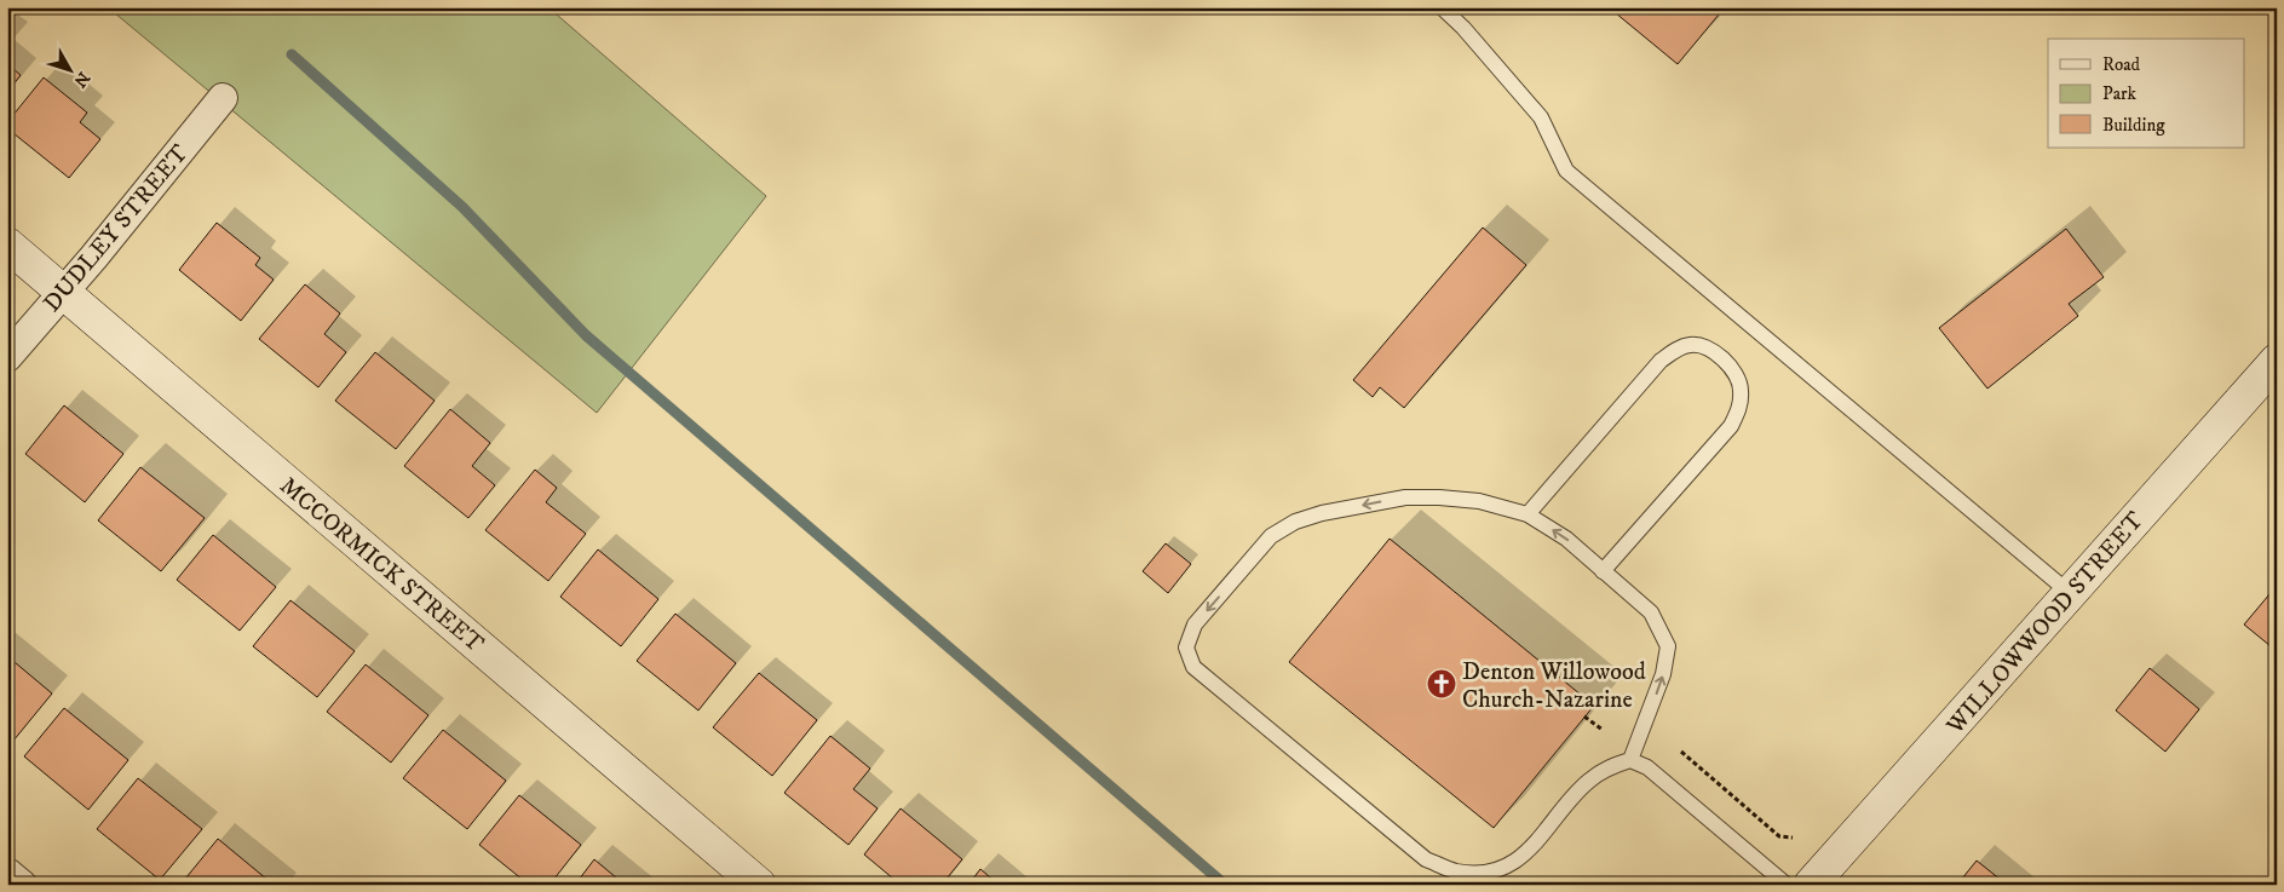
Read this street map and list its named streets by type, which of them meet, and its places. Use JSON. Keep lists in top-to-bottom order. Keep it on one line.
{"streets":{"street":["DUDLEY STREET","MCCORMICK STREET","WILLOWWOOD STREET"]},"crossings":[["DUDLEY STREET","MCCORMICK STREET"]],"places":{"church":["Denton Willowood Church-Nazarine"]},"legend":["Road","Park","Building"],"north":"bottom right"}
